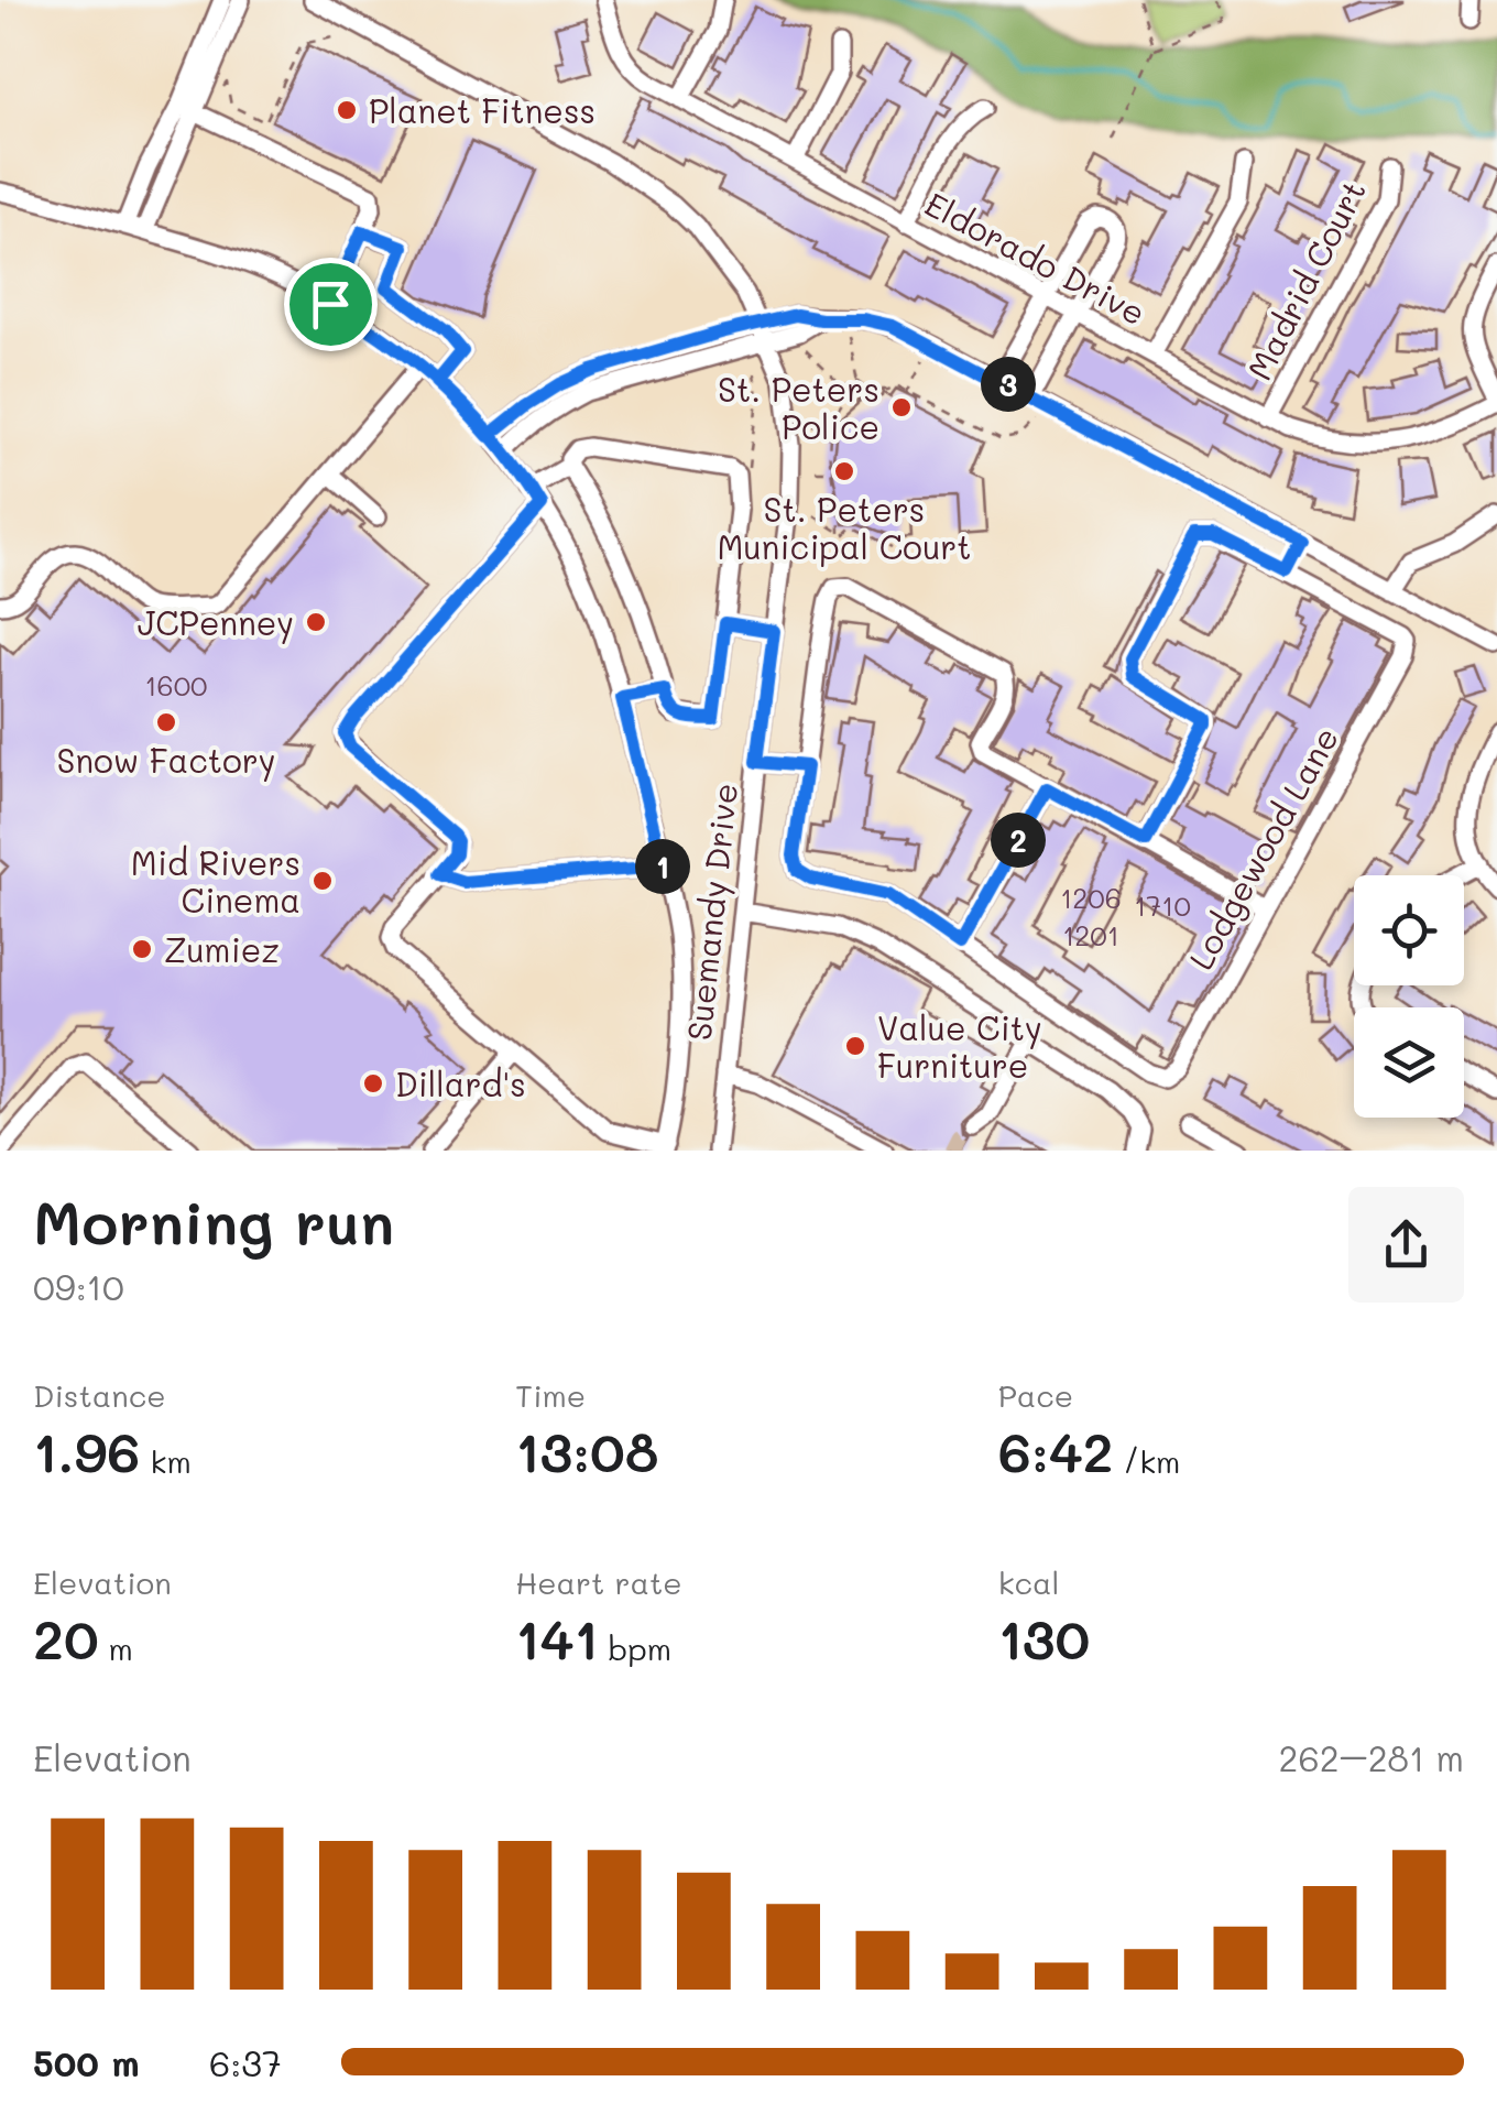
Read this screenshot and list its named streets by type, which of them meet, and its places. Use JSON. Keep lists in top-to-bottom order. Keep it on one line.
{"streets":{"street":["Eldorado Drive","Madrid Court","Lodgewood Lane","Suemandy Drive"]},"crossings":[["Eldorado Drive","Madrid Court"]],"places":["Planet Fitness","St. Peters Police","St. Peters Municipal Court","JCPenney","Snow Factory","Mid Rivers Cinema","Zumiez","Value City Furniture","Dillard's"],"house_numbers":["1600","1206","1710","1201"],"page":{"pins":["3","2","1"],"heading":["Morning run","09:10"],"stats":[["Distance","1.96 km"],["Time","13:08"],["Pace","6:42 /km"],["Elevation","20 m"],["Heart rate","141 bpm"],["kcal","130"]],"chart":["Elevation","262–281 m"],"list":[{"name":"500 m","note":"6:37"}]}}
